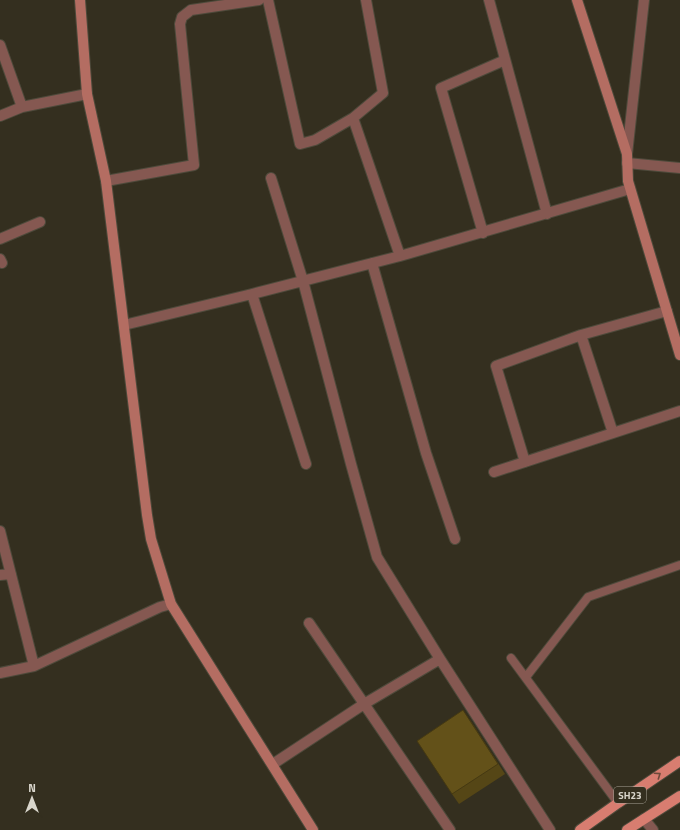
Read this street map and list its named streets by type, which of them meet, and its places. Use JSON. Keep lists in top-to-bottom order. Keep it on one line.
{"streets":{"main road":["SH23"]},"north":"top"}
